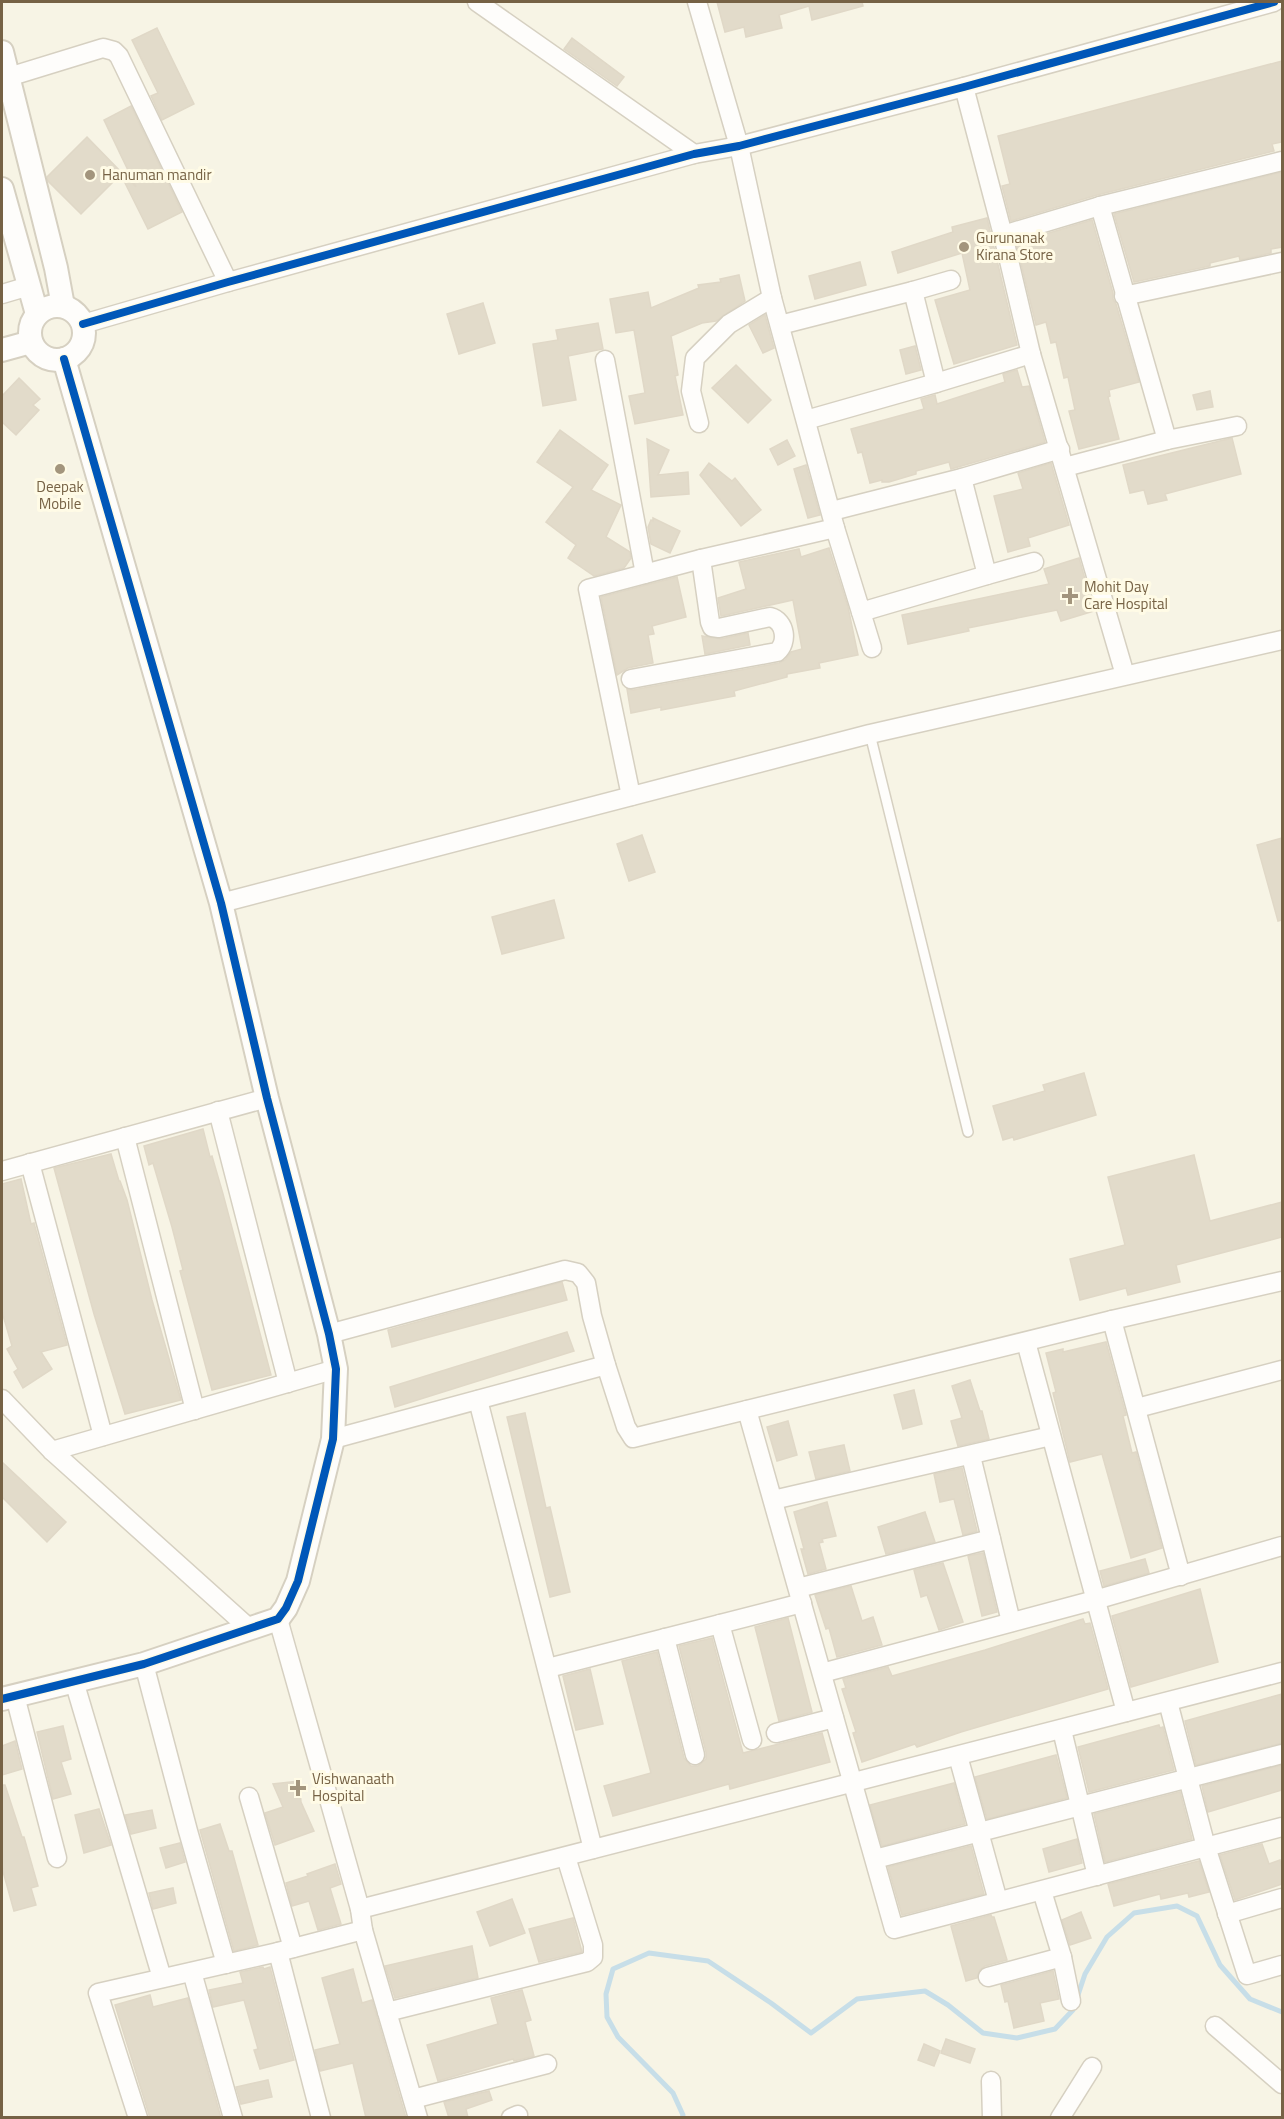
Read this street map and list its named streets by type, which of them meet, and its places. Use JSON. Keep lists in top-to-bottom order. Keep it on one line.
{"places":{"other":["Hanuman mandir","Gurunanak Kirana Store","Deepak Mobile"],"health":["Mohit Day Care Hospital","Vishwanaath Hospital"]}}
